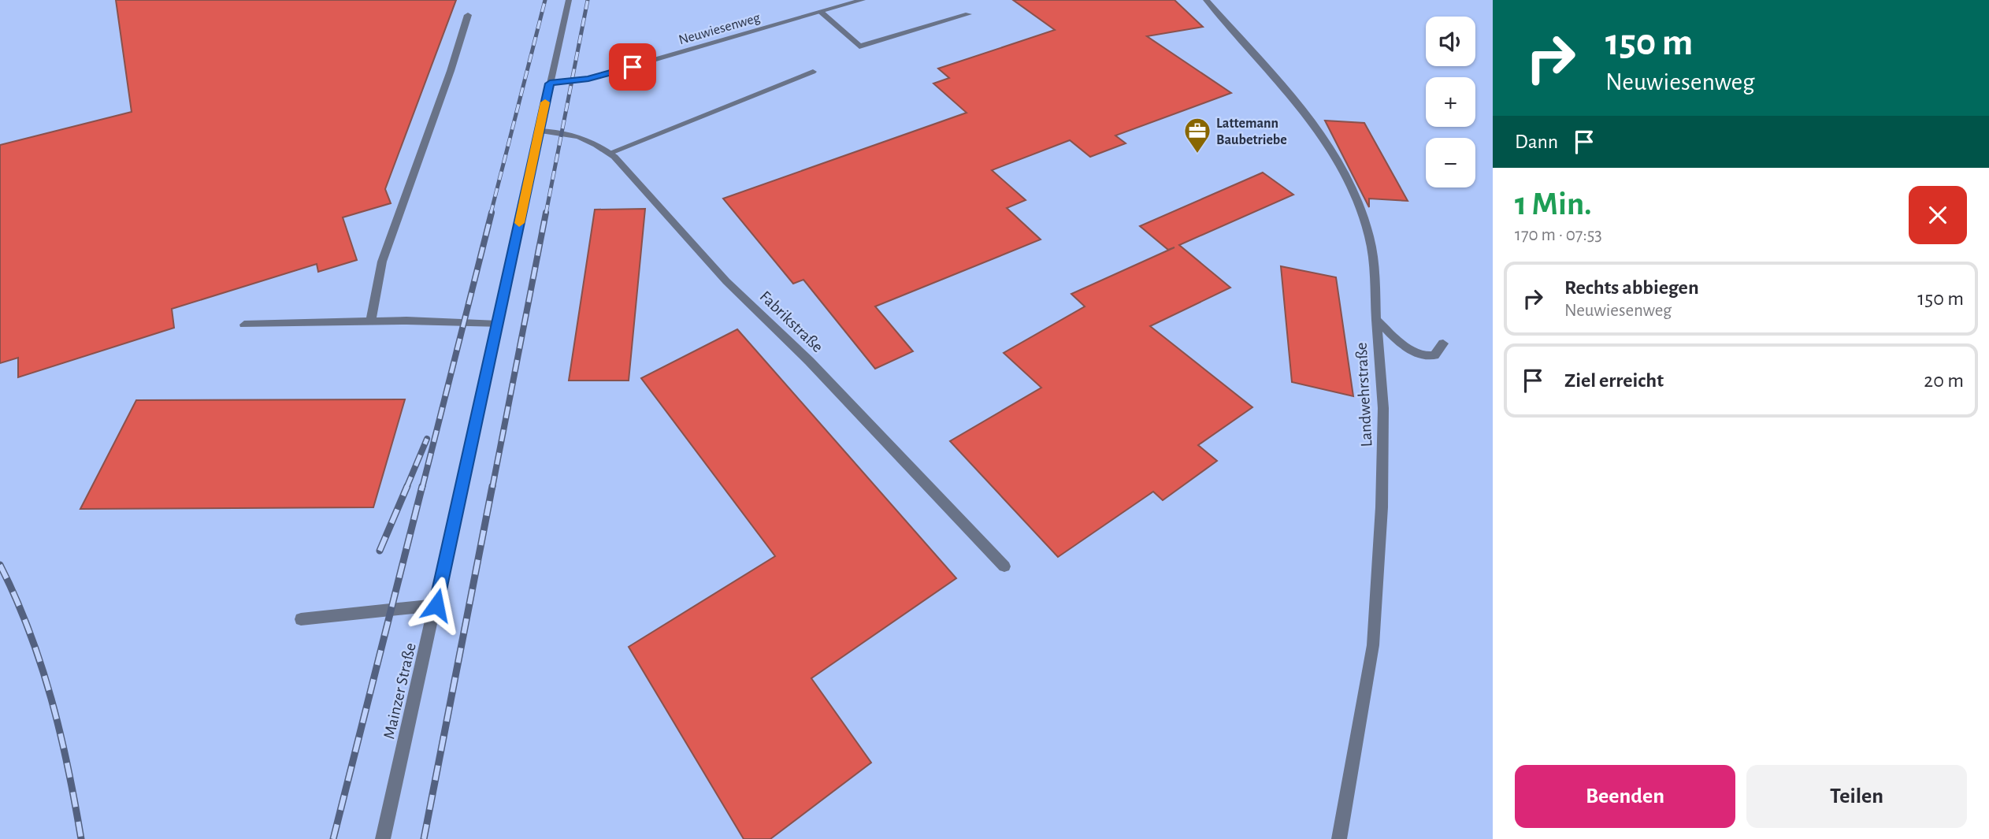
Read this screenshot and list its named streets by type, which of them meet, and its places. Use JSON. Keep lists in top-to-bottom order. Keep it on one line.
{"streets":{"street":["Neuwiesenweg","Fabrikstraße","Landwehrstraße","Mainzer Straße"]},"crossings":[["Neuwiesenweg","Mainzer Straße"],["Fabrikstraße","Mainzer Straße"]],"places":{"office":["Lattemann Baubetriebe"]},"page":{"turn":["150 m","Neuwiesenweg"],"map_buttons":["+","−"],"then":"Dann","heading":["1 Min.","170 m · 07:53"],"list":[{"name":"Rechts abbiegen","note":"Neuwiesenweg","value":"150 m"},{"name":"Ziel erreicht","value":"20 m"}],"buttons":["Beenden","Teilen"]}}
